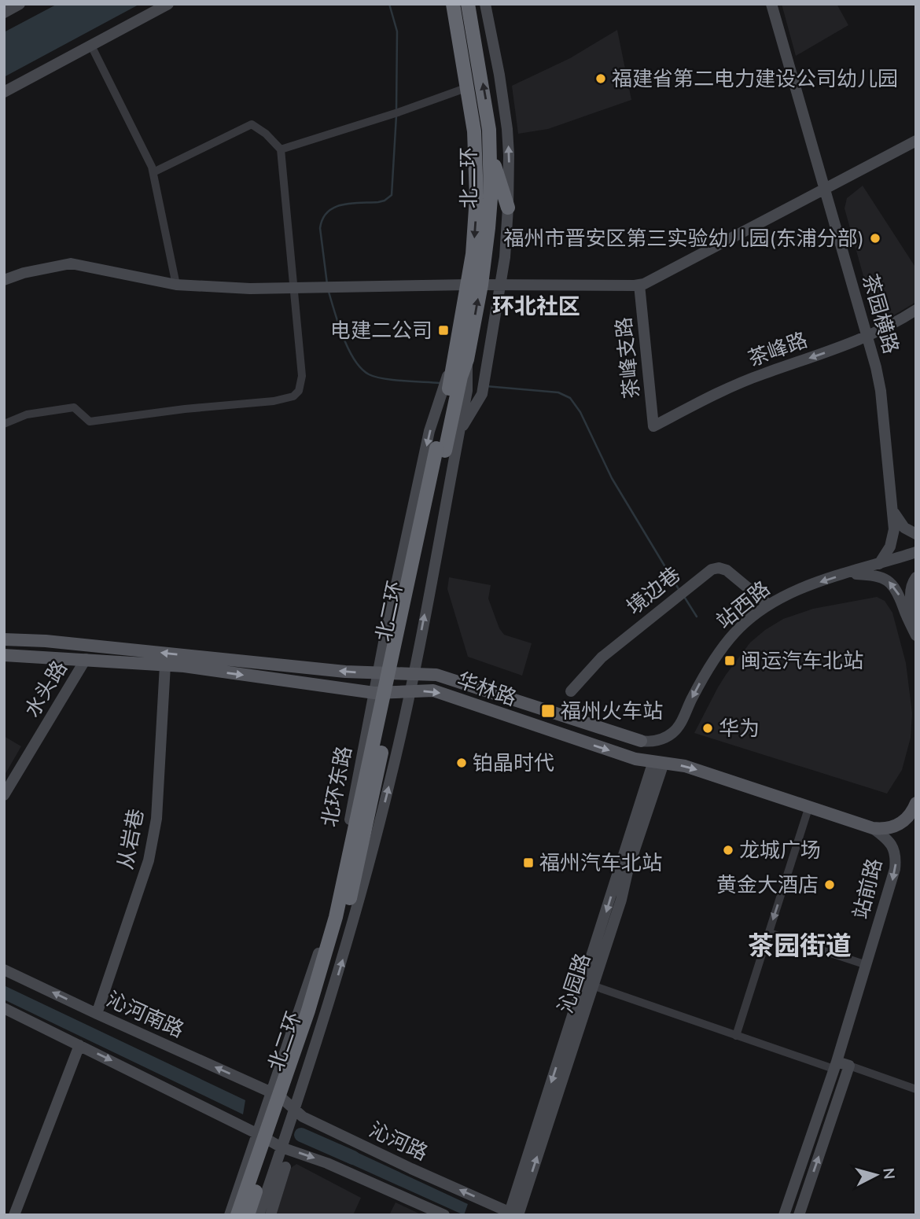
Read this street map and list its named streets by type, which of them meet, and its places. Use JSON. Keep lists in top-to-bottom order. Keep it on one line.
{"streets":{"highway":["北二环"],"main road":["茶园横路","茶峰路","茶峰支路","境边巷","站西路","水头路","华林路","北环东路","从岩巷","站前路","沁园路","沁河南路","沁河路"]},"crossings":[["北二环","北环东路"],["茶园横路","茶峰路"],["茶园横路","站西路"],["茶峰路","茶峰支路"],["境边巷","站西路"],["站西路","华林路"],["水头路","华林路"],["华林路","北环东路"],["华林路","从岩巷"],["华林路","站前路"],["华林路","沁园路"],["北环东路","沁河南路"],["北环东路","沁河路"],["从岩巷","沁河南路"],["沁园路","沁河路"],["沁河南路","沁河路"]],"one_way":["茶峰路","站西路"],"districts":["环北社区","茶园街道"],"places":{"other":["福建省第二电力建设公司幼儿园","福州市晋安区第三实验幼儿园(东浦分部)","华为","铂晶时代","龙城广场","黄金大酒店"],"transit":["电建二公司","闽运汽车北站","福州火车站","福州汽车北站"]},"north":"right"}
